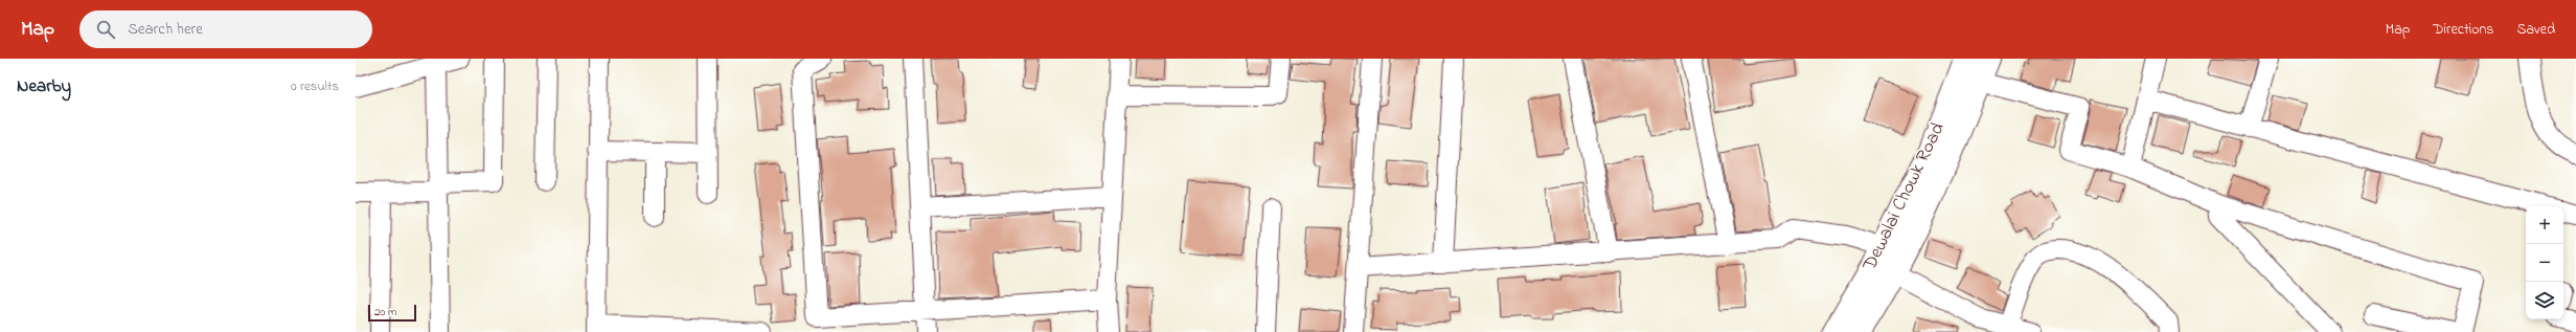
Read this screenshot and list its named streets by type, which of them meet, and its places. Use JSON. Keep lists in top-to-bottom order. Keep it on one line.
{"streets":{"main road":["Dewalai Chowk Road"]},"scale_bar":"20 m","page":{"header":"Map","search":"Search here","nav":["Map","Directions","Saved"],"heading":["Nearby","0 results"],"map_buttons":["+","−"],"scale":"20 m"}}
